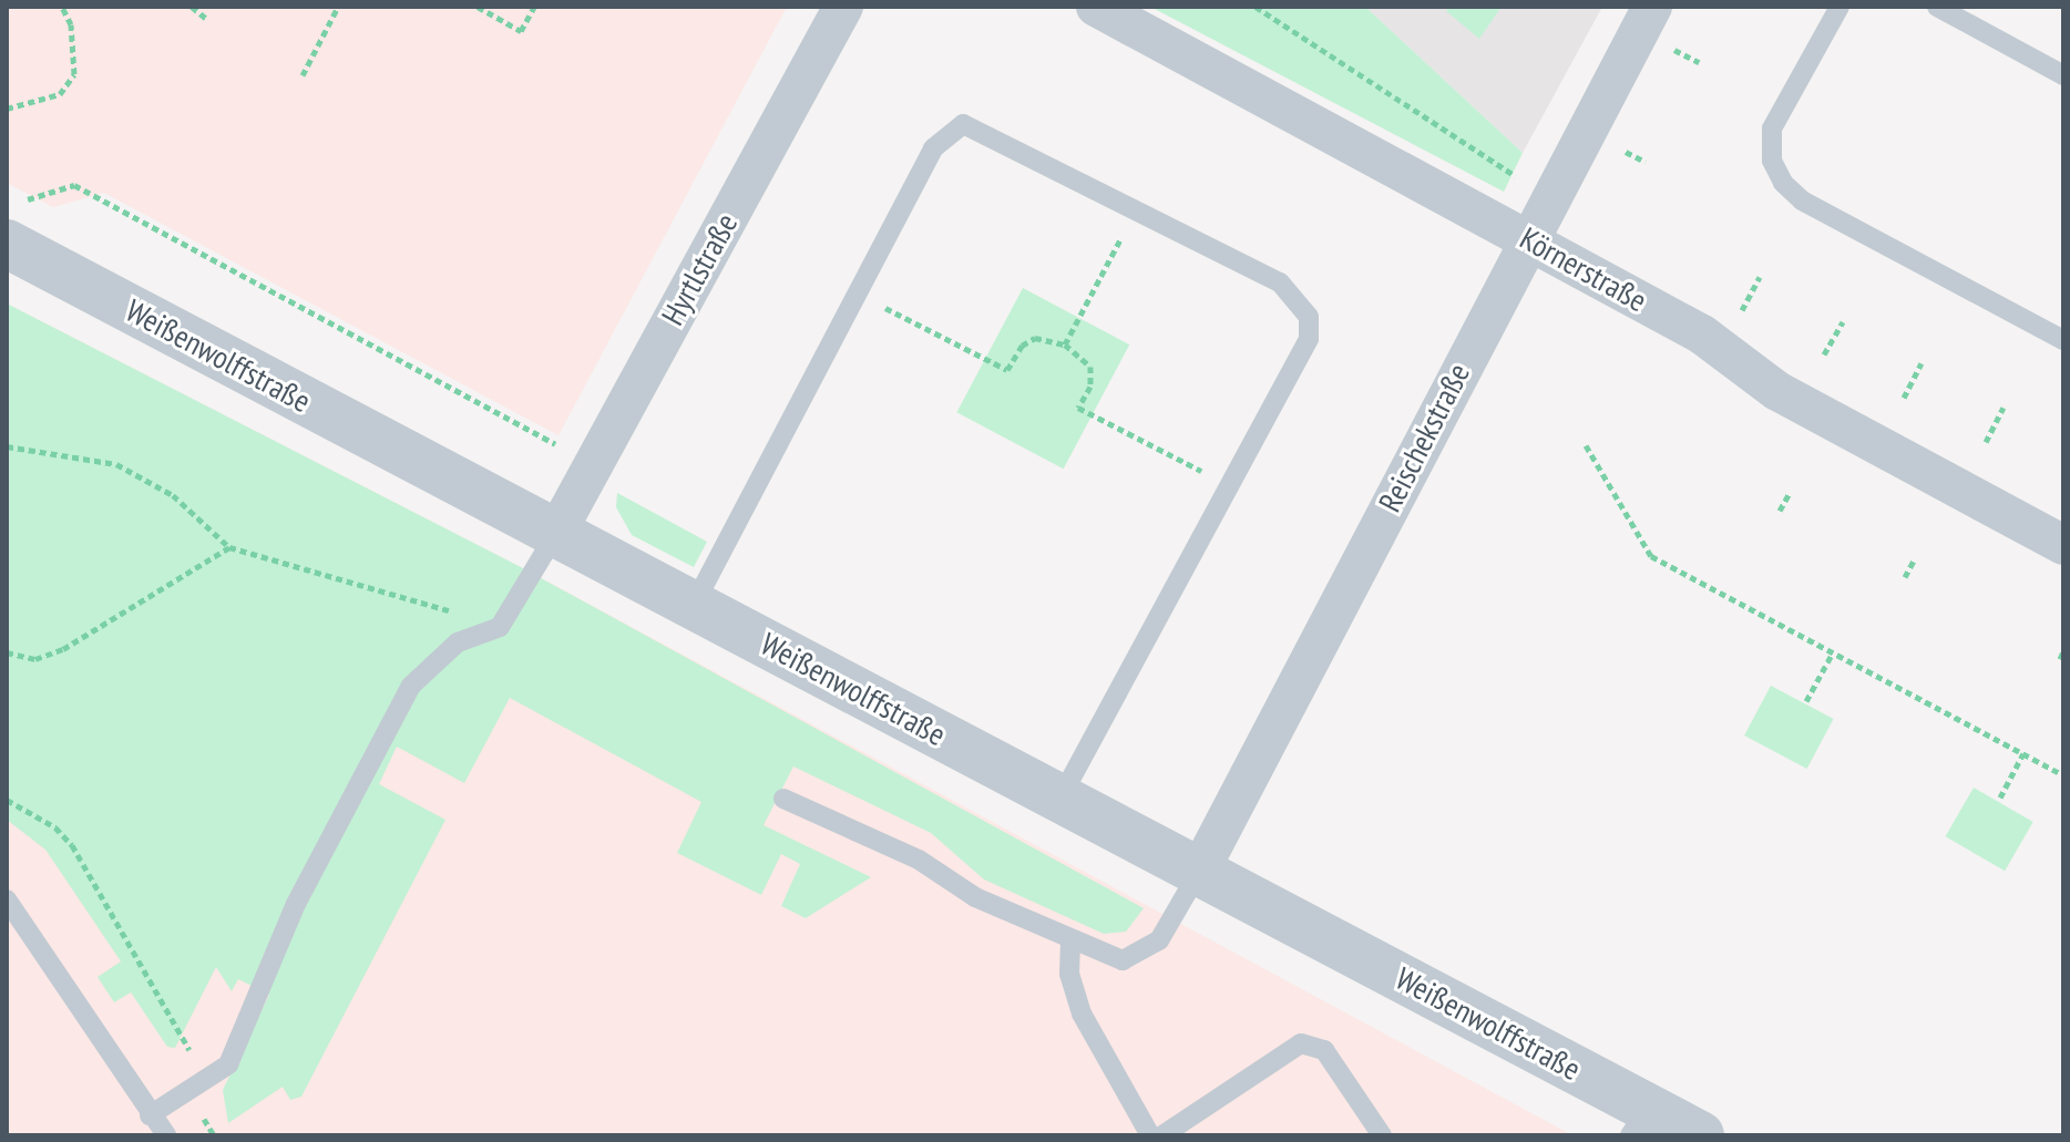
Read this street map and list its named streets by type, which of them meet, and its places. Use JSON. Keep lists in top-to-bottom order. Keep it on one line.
{"streets":{"street":["Hyrtlstraße","Körnerstraße","Weißenwolffstraße","Reischekstraße"]},"crossings":[["Hyrtlstraße","Weißenwolffstraße"],["Körnerstraße","Reischekstraße"],["Weißenwolffstraße","Reischekstraße"]]}
